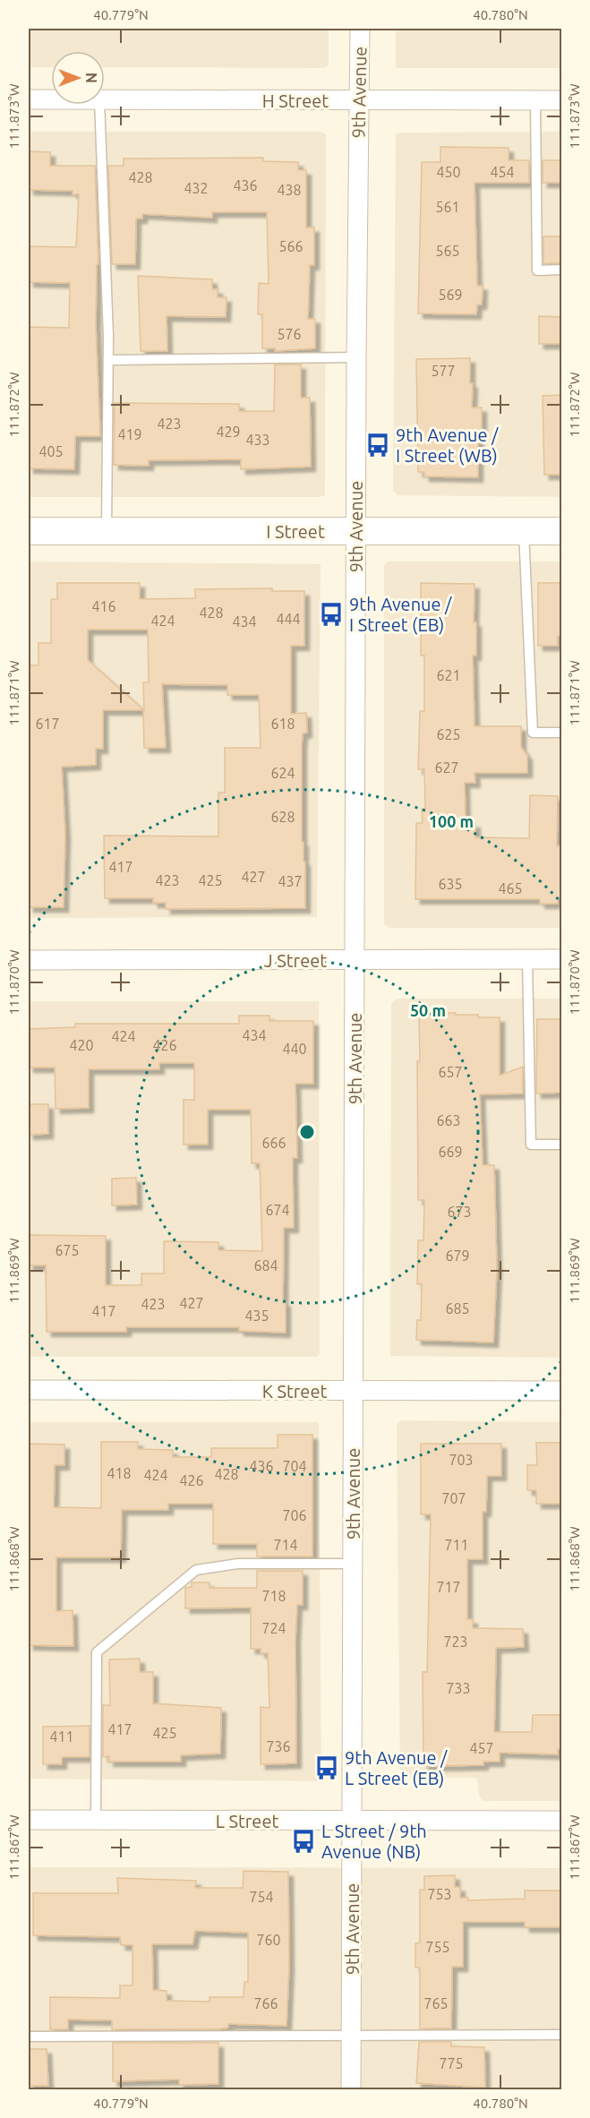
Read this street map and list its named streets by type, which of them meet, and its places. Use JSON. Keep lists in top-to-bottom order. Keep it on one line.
{"streets":{"street":["9th Avenue","H Street","I Street","J Street","K Street","L Street"]},"crossings":[["9th Avenue","H Street"],["9th Avenue","I Street"],["9th Avenue","J Street"],["9th Avenue","K Street"],["9th Avenue","L Street"]],"places":{"bus stop":["9th Avenue / I Street (WB)","9th Avenue / I Street (EB)","9th Avenue / L Street (EB)","L Street / 9th Avenue (NB)"]},"house_numbers":["450","454","428","436","432","438","561","566","565","569","576","577","423","429","419","433","405","416","428","444","424","434","621","617","618","625","627","624","628","417","427","423","425","437","635","465","434","424","420","426","440","657","663","666","669","674","673","675","679","684","427","423","685","417","435","703","436","704","418","428","424","426","707","706","714","711","717","718","724","723","733","417","425","411","736","457","753","754","760","755","766","765","775"],"north":"right","coordinates":["40.779°N","40.780°N","111.873°W","111.872°W","111.871°W","111.870°W","111.869°W","111.868°W","111.867°W"],"rings":["100 m","50 m"]}
